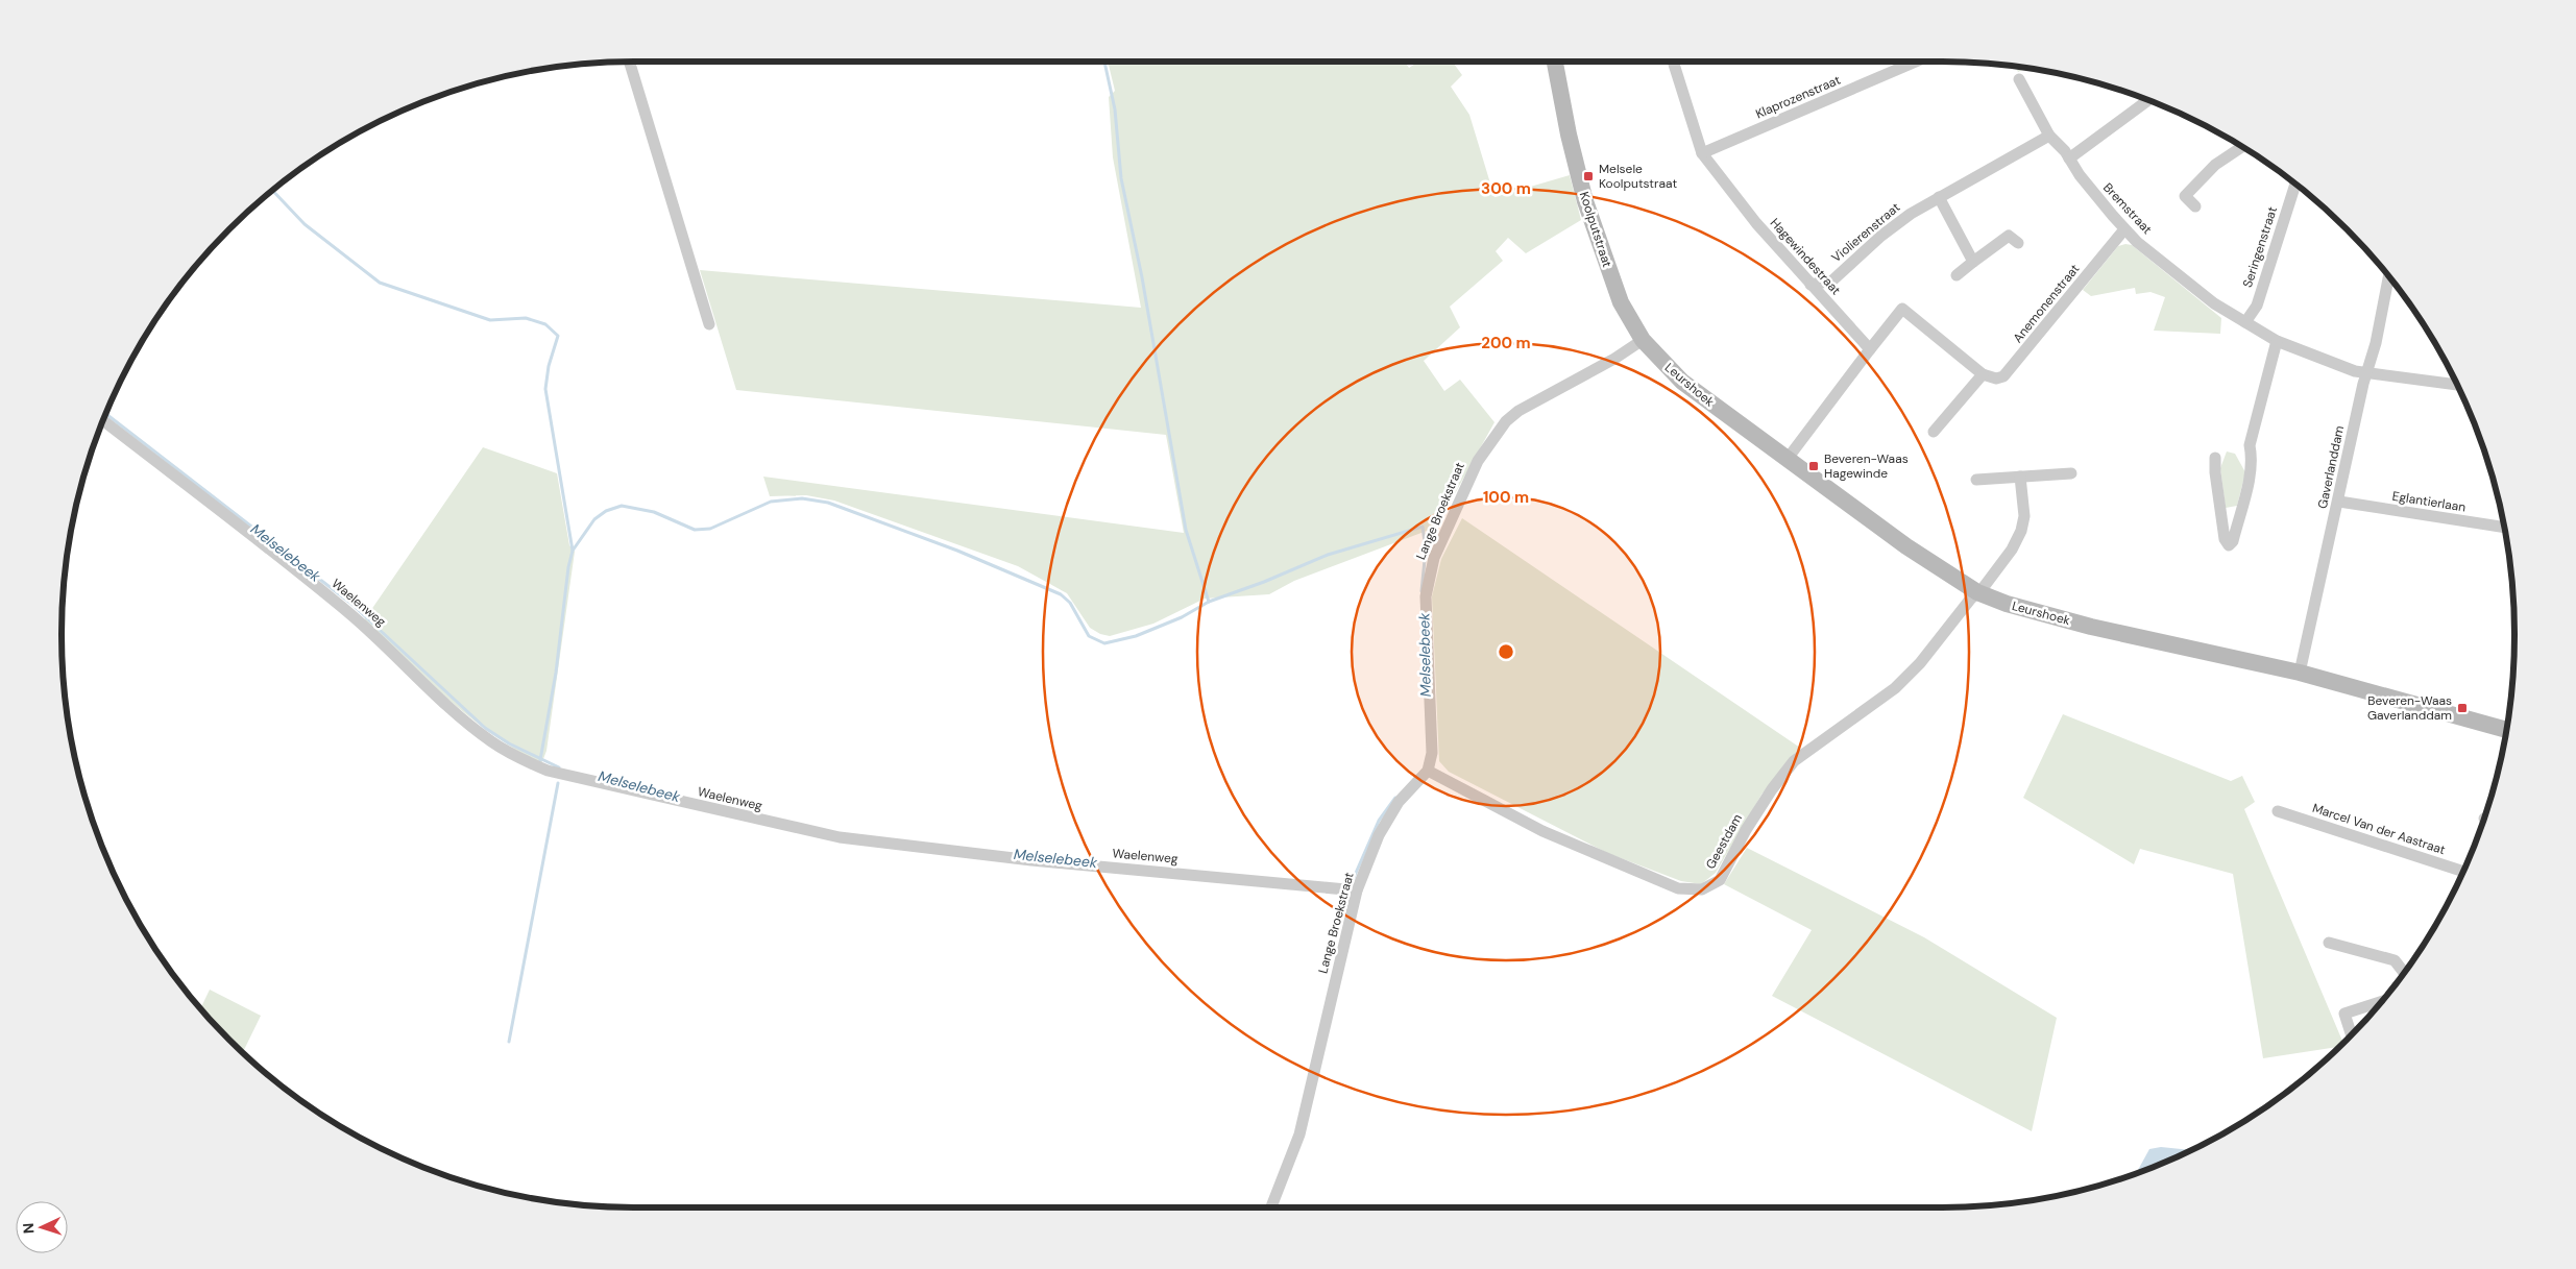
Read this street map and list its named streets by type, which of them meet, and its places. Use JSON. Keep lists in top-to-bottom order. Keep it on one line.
{"streets":{"street":["Klaprozenstraat","Bremstraat","Koolputstraat","Violierenstraat","Seringenstraat","Hagewindestraat","Anemonenstraat","Leurshoek","Gaverlanddam","Eglantierlaan","Lange Broekstraat","Waelenweg","Marcel Van der Aastraat","Geestdam"]},"crossings":[["Klaprozenstraat","Hagewindestraat"],["Bremstraat","Violierenstraat"],["Bremstraat","Seringenstraat"],["Bremstraat","Anemonenstraat"],["Bremstraat","Gaverlanddam"],["Koolputstraat","Leurshoek"],["Koolputstraat","Lange Broekstraat"],["Violierenstraat","Hagewindestraat"],["Leurshoek","Gaverlanddam"],["Leurshoek","Lange Broekstraat"],["Leurshoek","Geestdam"],["Gaverlanddam","Eglantierlaan"],["Lange Broekstraat","Waelenweg"],["Lange Broekstraat","Geestdam"]],"water":["Melselebeek"],"places":{"transit":["Melsele Koolputstraat","Beveren-Waas Hagewinde","Beveren-Waas Gaverlanddam"]},"north":"left","rings":["300 m","200 m","100 m"]}
